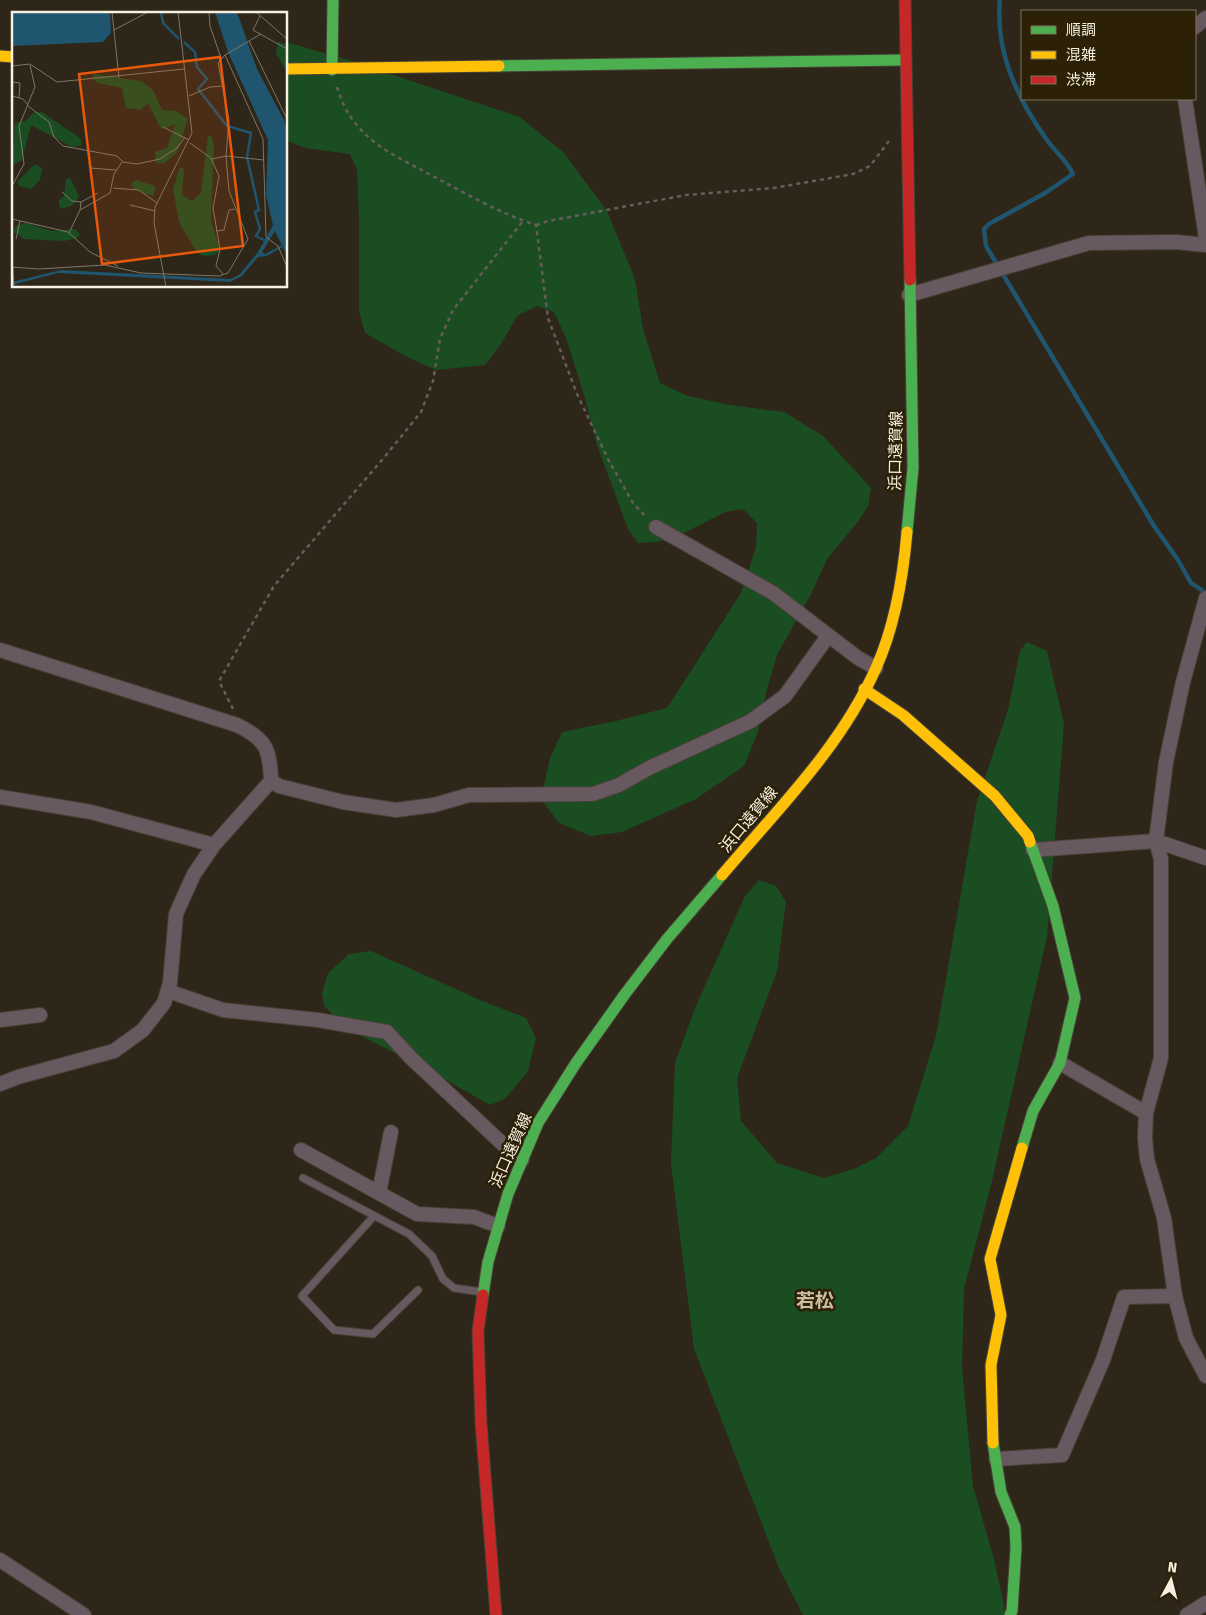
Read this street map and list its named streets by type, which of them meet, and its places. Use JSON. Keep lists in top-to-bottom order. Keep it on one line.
{"streets":{"main road":["浜口遠賀線"]},"districts":["若松"],"legend":["順調","混雑","渋滞"],"north":"top"}
